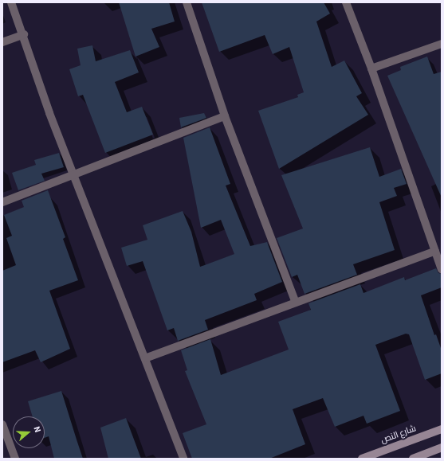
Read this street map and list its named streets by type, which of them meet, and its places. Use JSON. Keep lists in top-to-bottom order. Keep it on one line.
{"streets":{"main road":["شارع النص"]},"north":"right"}
